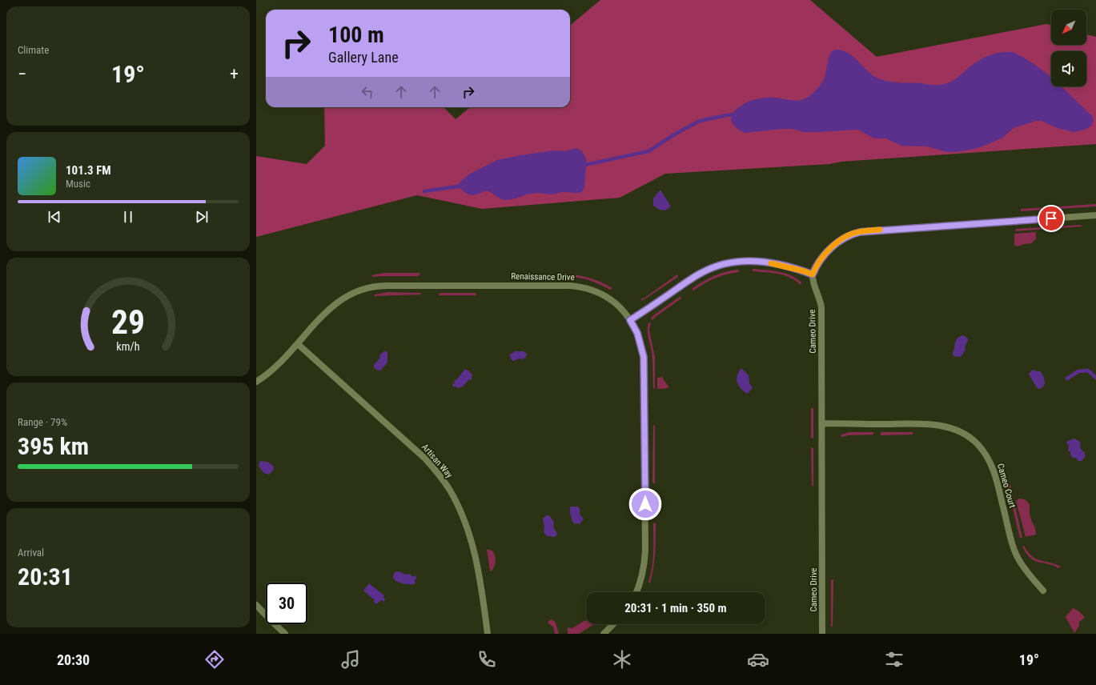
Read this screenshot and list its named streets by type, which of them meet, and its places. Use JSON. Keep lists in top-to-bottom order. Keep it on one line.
{"streets":{"street":["Renaissance Drive","Cameo Drive","Artisan Way","Cameo Court"]},"crossings":[["Renaissance Drive","Artisan Way"],["Cameo Drive","Cameo Court"]],"north":"bottom left","page":{"tile":["Climate",["Range · 79%","395 km"],["Arrival","20:31"]],"turn":["100 m","Gallery Lane"],"heat":["−","19°","+"],"song":["101.3 FM","Music"],"limit":"30","trip":"20:31 · 1 min · 350 m","tabs":["20:30","19°"],"gauge":["29","km/h"]}}
